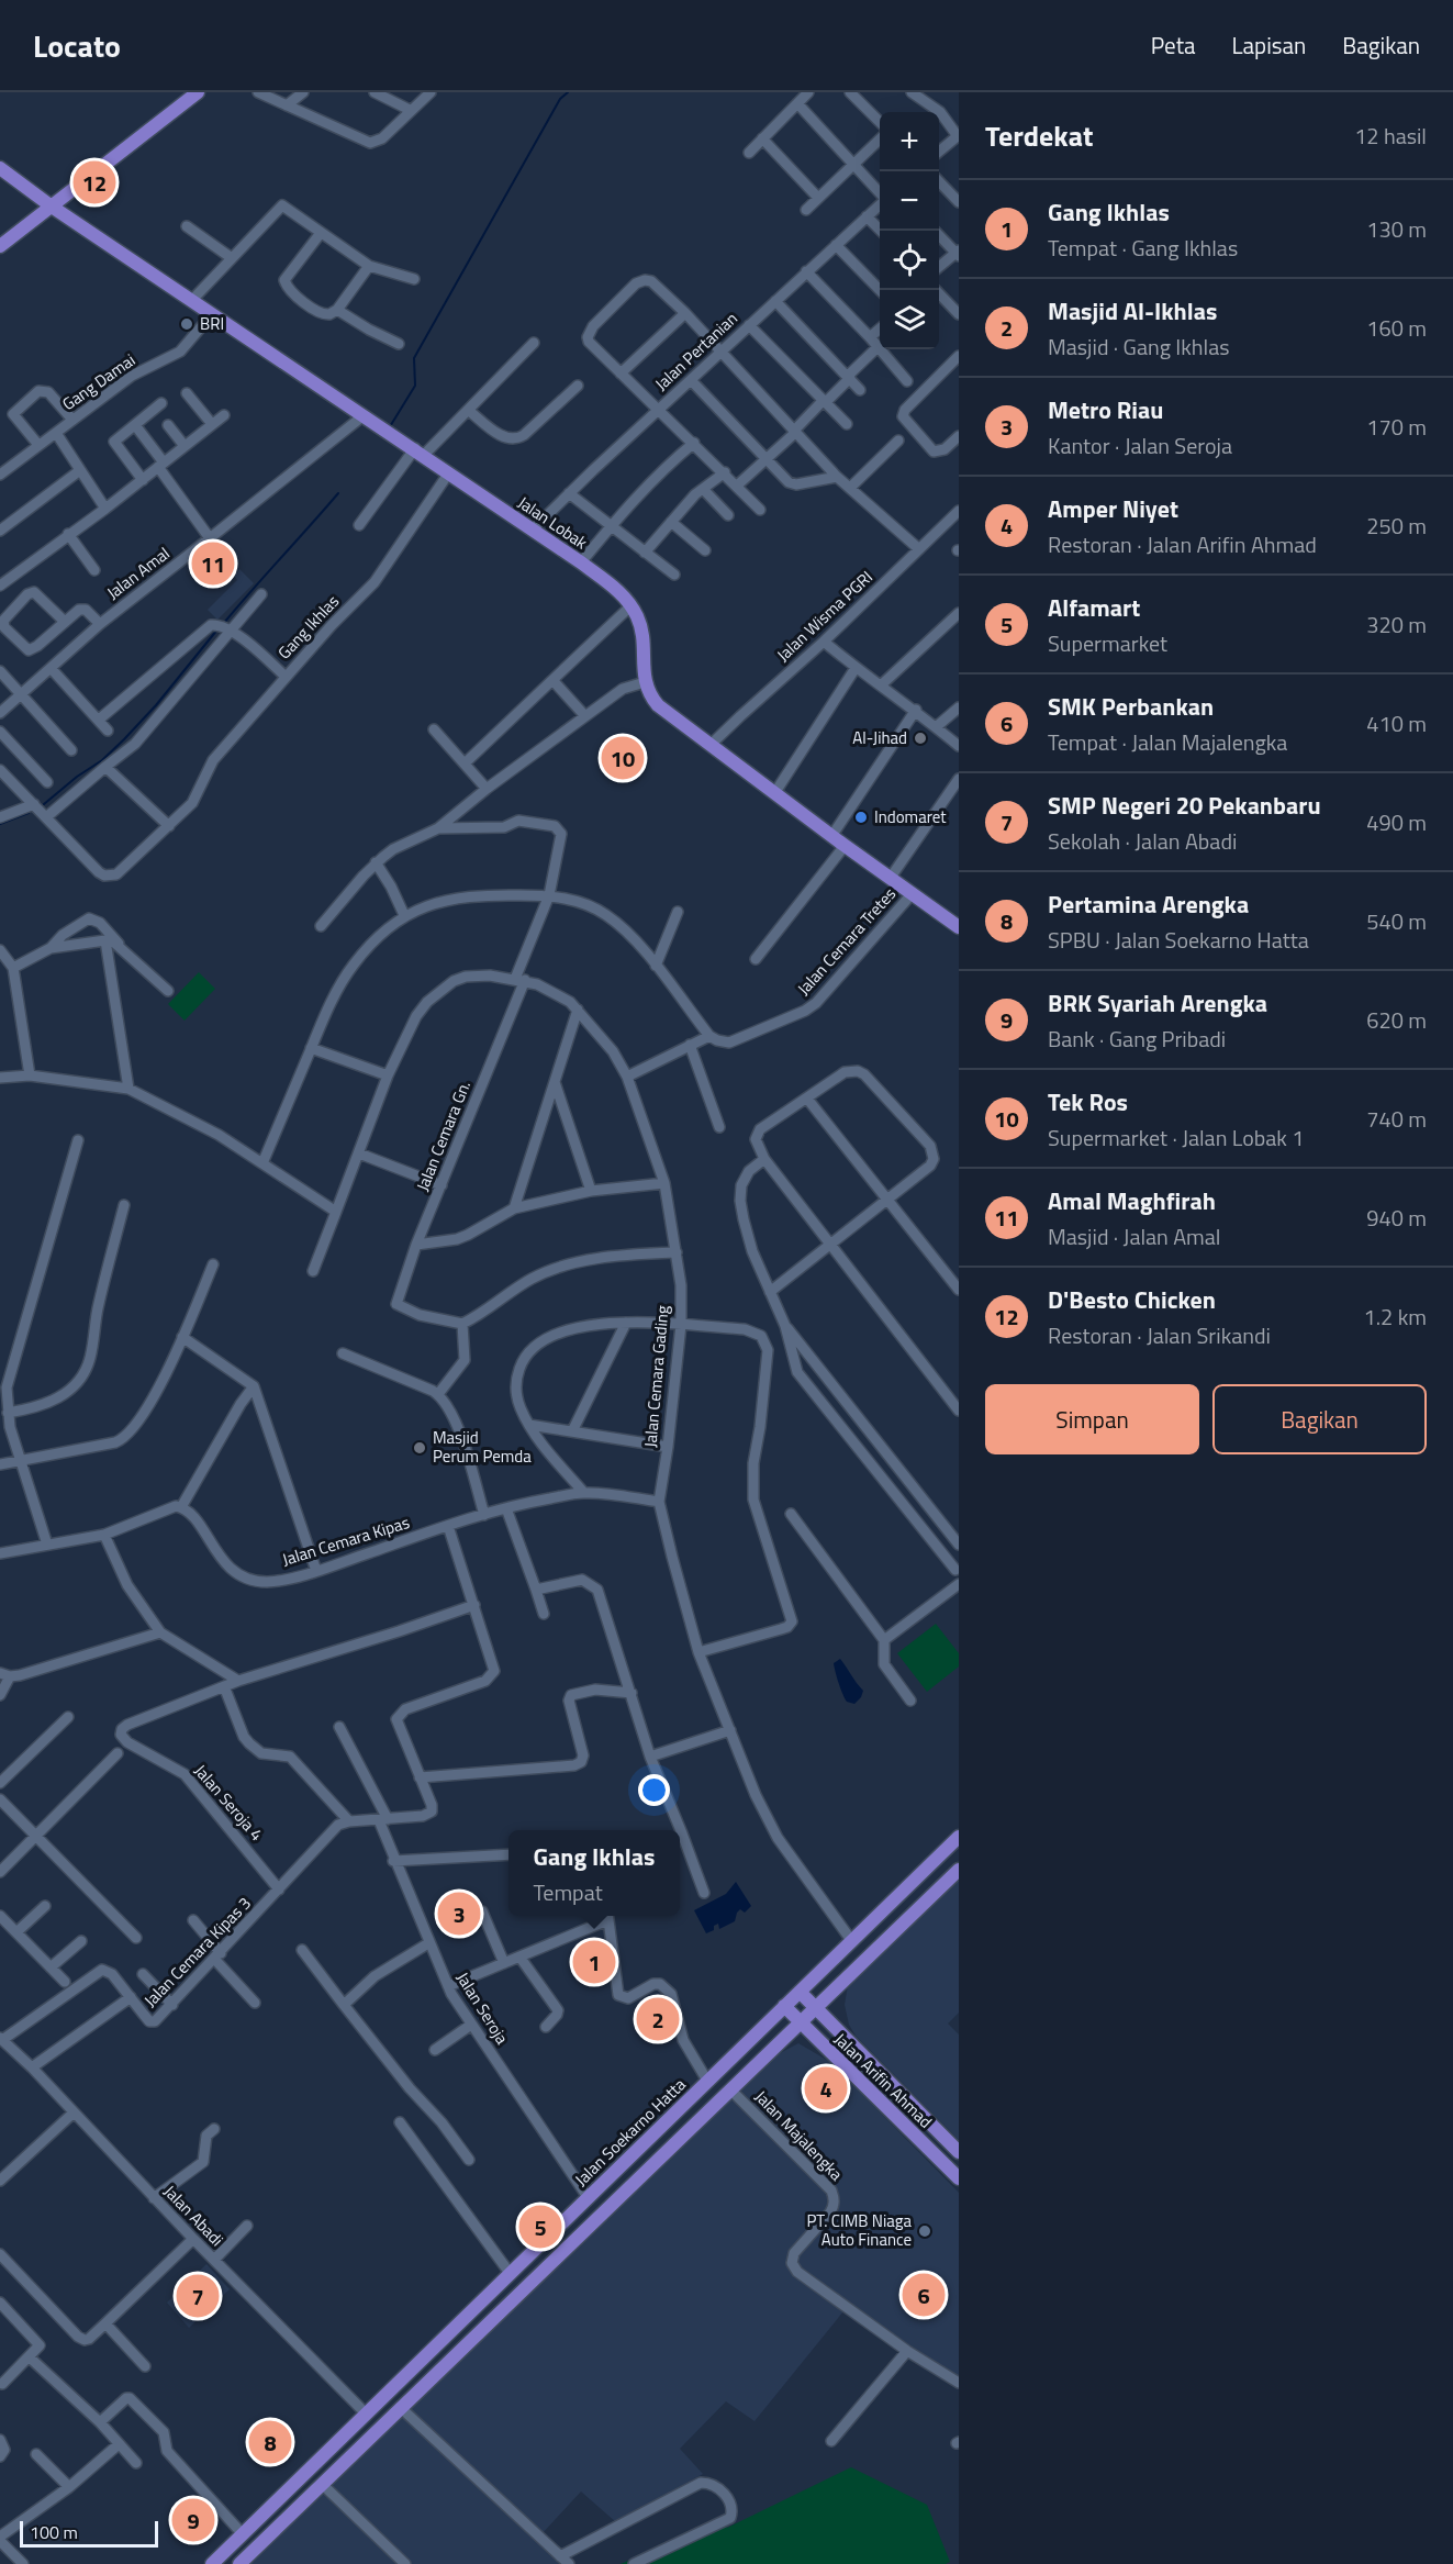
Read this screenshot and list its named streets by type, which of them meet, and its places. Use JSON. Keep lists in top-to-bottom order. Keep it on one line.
{"streets":{"main road":["Jalan Lobak","Jalan Arifin Ahmad","Jalan Soekarno Hatta"],"street":["Jalan Pertanian","Gang Damai","Jalan Amal","Jalan Wisma PGRI","Gang Ikhlas","Jalan Cemara Tretes","Jalan Cemara Gn.","Jalan Cemara Gading","Jalan Cemara Kipas","Jalan Seroja 4","Jalan Cemara Kipas 3","Jalan Seroja","Jalan Majalengka","Jalan Abadi"]},"crossings":[["Jalan Pertanian","Jalan Lobak"],["Gang Damai","Jalan Lobak"],["Jalan Lobak","Jalan Amal"],["Jalan Lobak","Gang Ikhlas"],["Jalan Cemara Tretes","Jalan Cemara Gading"],["Jalan Cemara Gn.","Jalan Cemara Gading"],["Jalan Cemara Gading","Jalan Cemara Kipas"],["Jalan Cemara Gading","Jalan Soekarno Hatta"],["Jalan Seroja 4","Jalan Cemara Kipas 3"],["Jalan Cemara Kipas 3","Jalan Abadi"],["Jalan Seroja","Jalan Soekarno Hatta"],["Jalan Arifin Ahmad","Jalan Soekarno Hatta"],["Jalan Soekarno Hatta","Jalan Abadi"]],"places":["BRI","Al-Jihad","Indomaret","Masjid Perum Pemda","PT. CIMB Niaga Auto Finance"],"scale_bar":"100 m","page":{"header":"Locato","nav":["Peta","Lapisan","Bagikan"],"heading":["Terdekat","12 hasil"],"map_buttons":["+","−"],"pins":["12","11","10","3","1","2","4","5","6","7","8","9"],"list":[{"mark":"1","name":"Gang Ikhlas","note":"Tempat · Gang Ikhlas","value":"130 m"},{"mark":"2","name":"Masjid Al-Ikhlas","note":"Masjid · Gang Ikhlas","value":"160 m"},{"mark":"3","name":"Metro Riau","note":"Kantor · Jalan Seroja","value":"170 m"},{"mark":"4","name":"Amper Niyet","note":"Restoran · Jalan Arifin Ahmad","value":"250 m"},{"mark":"5","name":"Alfamart","note":"Supermarket","value":"320 m"},{"mark":"6","name":"SMK Perbankan","note":"Tempat · Jalan Majalengka","value":"410 m"},{"mark":"7","name":"SMP Negeri 20 Pekanbaru","note":"Sekolah · Jalan Abadi","value":"490 m"},{"mark":"8","name":"Pertamina Arengka","note":"SPBU · Jalan Soekarno Hatta","value":"540 m"},{"mark":"9","name":"BRK Syariah Arengka","note":"Bank · Gang Pribadi","value":"620 m"},{"mark":"10","name":"Tek Ros","note":"Supermarket · Jalan Lobak 1","value":"740 m"},{"mark":"11","name":"Amal Maghfirah","note":"Masjid · Jalan Amal","value":"940 m"},{"mark":"12","name":"D'Besto Chicken","note":"Restoran · Jalan Srikandi","value":"1.2 km"}],"buttons":["Simpan","Bagikan"],"popup":["Gang Ikhlas","Tempat"],"scale":"100 m"}}
